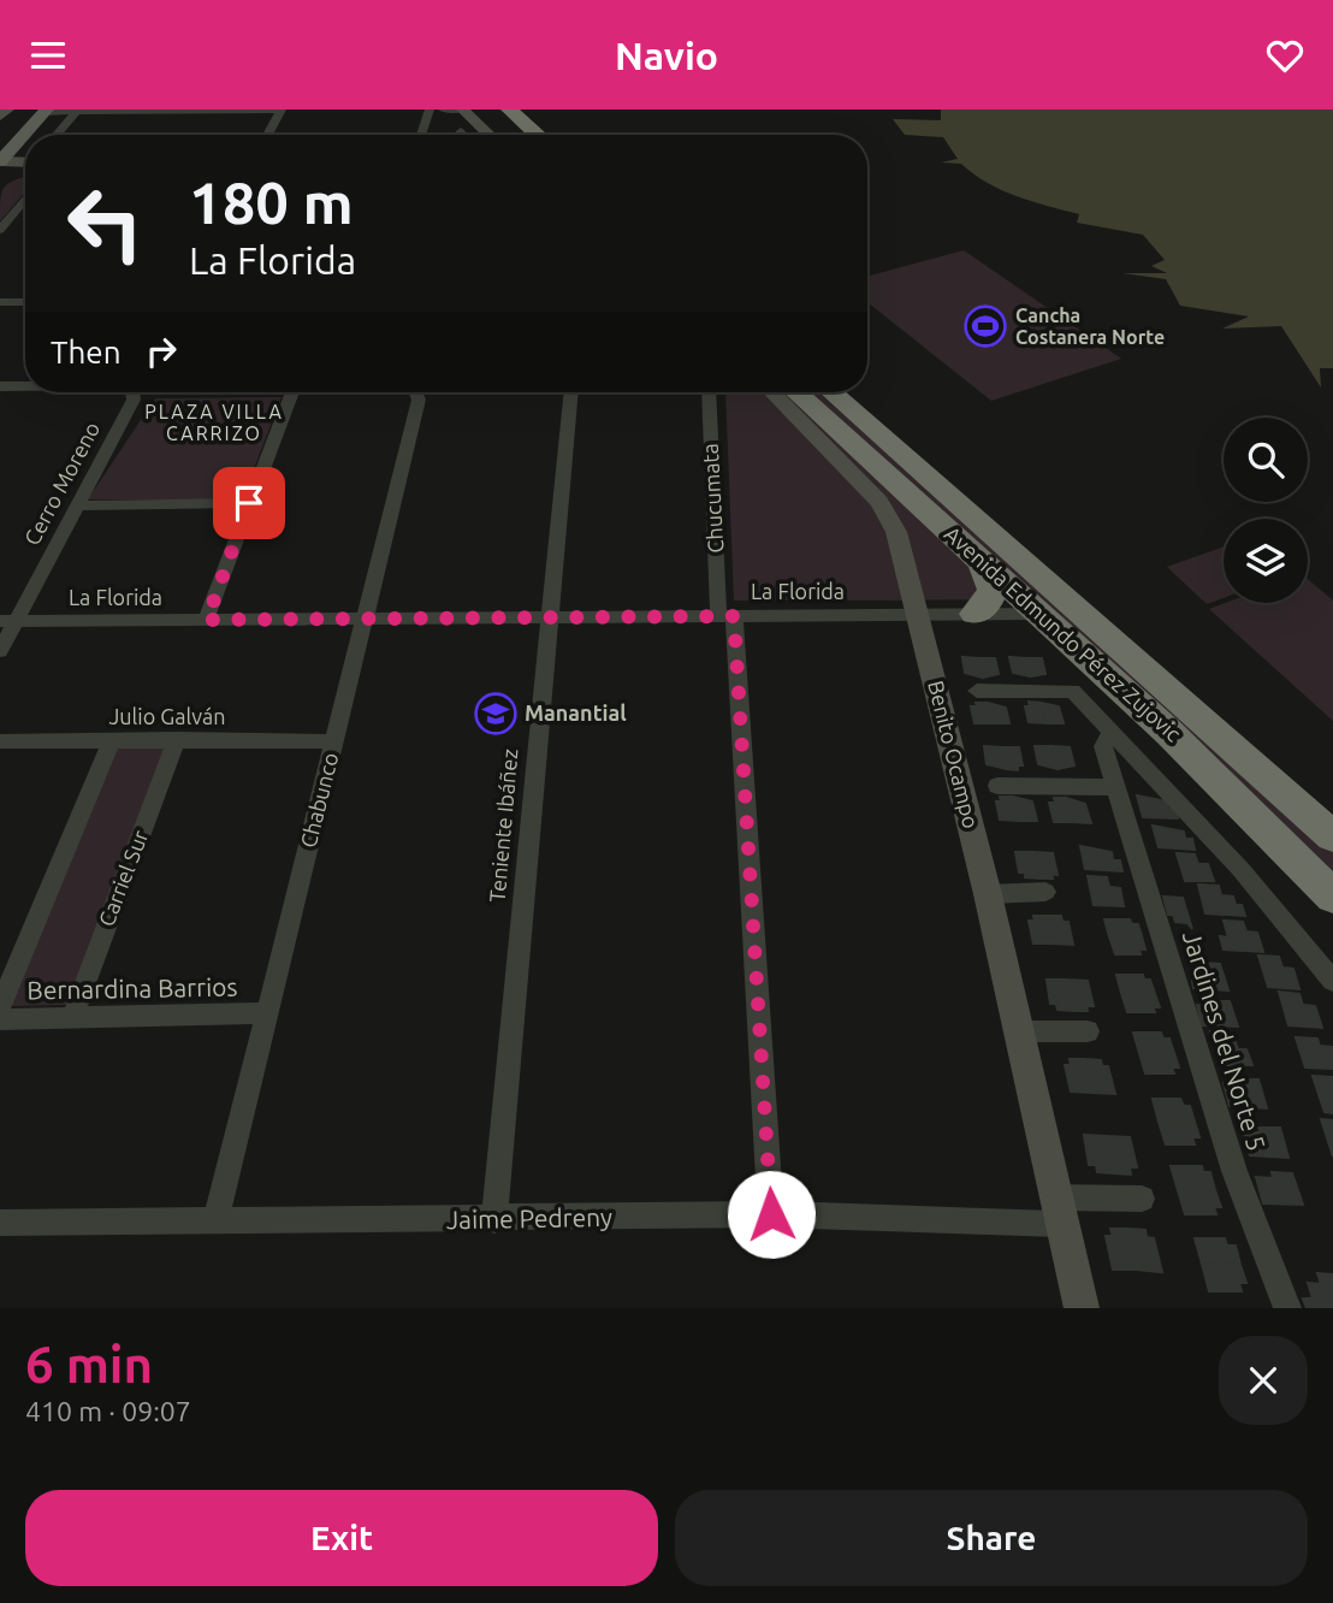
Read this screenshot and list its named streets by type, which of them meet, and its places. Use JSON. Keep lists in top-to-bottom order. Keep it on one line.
{"streets":{"highway":["Avenida Edmundo Pérez Zujovic"],"street":["Cerro Moreno","Chucumata","La Florida","Julio Galván","Benito Ocampo","Chabunco","Teniente Ibáñez","Carriel Sur","Bernardina Barrios","Jardines del Norte 5","Jaime Pedreny"]},"crossings":[["Cerro Moreno","La Florida"],["Chucumata","La Florida"],["Chucumata","Jaime Pedreny"],["La Florida","Avenida Edmundo Pérez Zujovic"],["La Florida","Benito Ocampo"],["La Florida","Chabunco"],["La Florida","Teniente Ibáñez"],["Julio Galván","Chabunco"],["Julio Galván","Carriel Sur"],["Benito Ocampo","Jaime Pedreny"],["Chabunco","Bernardina Barrios"],["Chabunco","Jaime Pedreny"],["Teniente Ibáñez","Jaime Pedreny"],["Carriel Sur","Bernardina Barrios"]],"districts":["PLAZA VILLA CARRIZO"],"places":{"sports":["Cancha Costanera Norte"],"school or university":["Manantial"]},"page":{"header":"Navio","turn":["180 m","La Florida"],"then":"Then","heading":["6 min","410 m · 09:07"],"buttons":["Exit","Share"]}}
